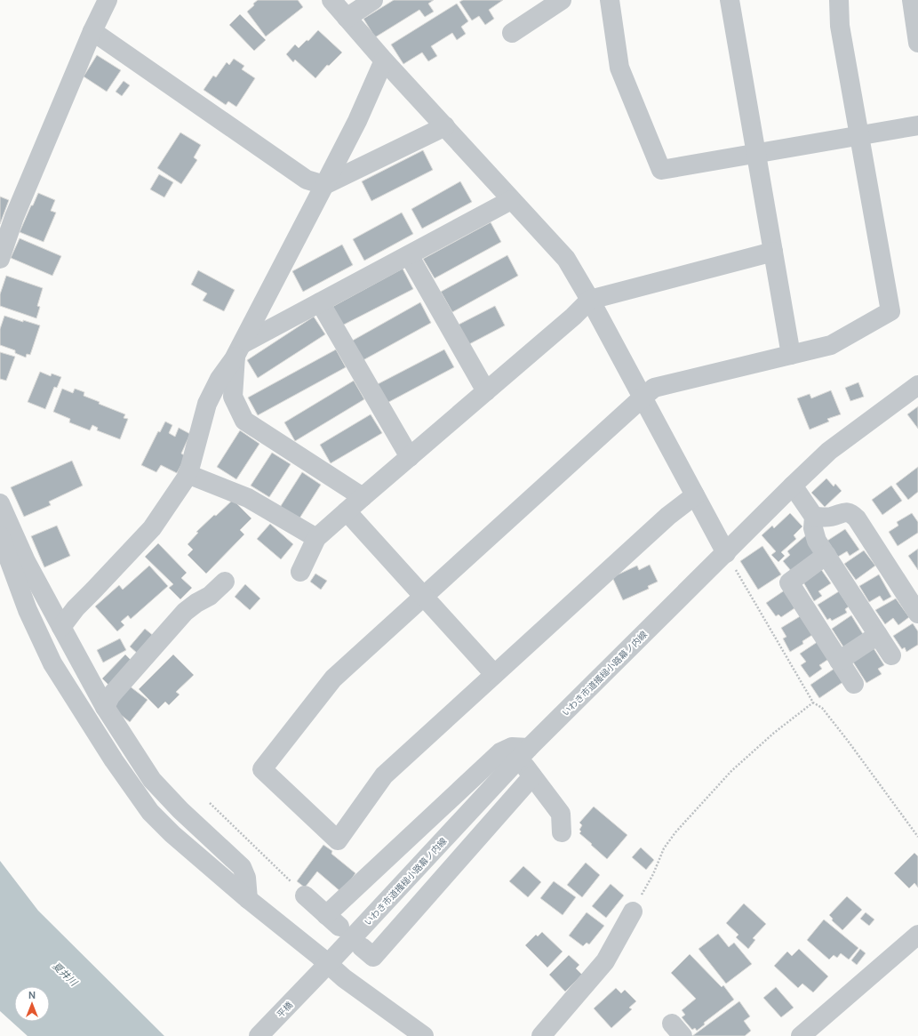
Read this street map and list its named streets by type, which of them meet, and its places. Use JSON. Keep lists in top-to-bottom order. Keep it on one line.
{"streets":{"street":["いわき市道搔槌小路幕ノ内線","平橋"]},"crossings":[["いわき市道搔槌小路幕ノ内線","平橋"]],"water":["夏井川"],"north":"top"}
